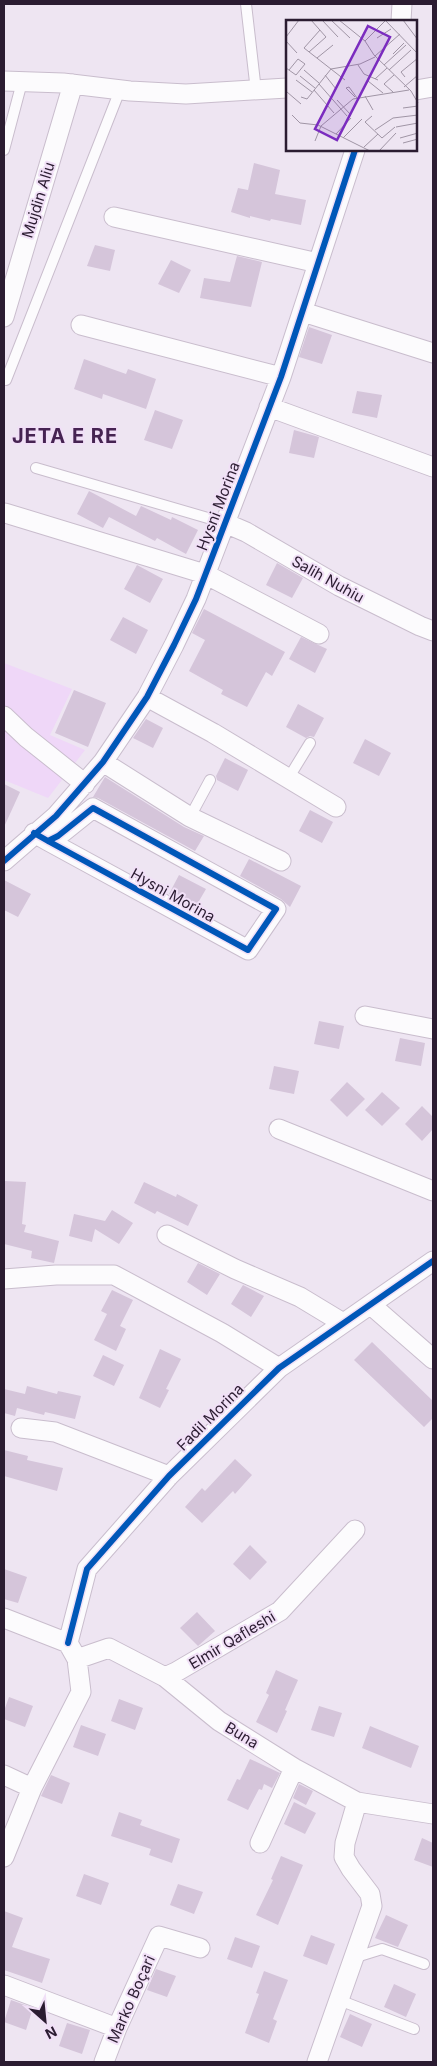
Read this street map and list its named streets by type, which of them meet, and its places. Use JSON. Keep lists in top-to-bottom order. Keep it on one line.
{"streets":{"street":["Mujdin Aliu","Hysni Morina","Salih Nuhiu","Fadil Morina","Elmir Qafleshi","Buna","Marko Boçari"]},"crossings":[["Hysni Morina","Salih Nuhiu"],["Fadil Morina","Buna"],["Elmir Qafleshi","Buna"]],"districts":["JETA E RE"],"north":"bottom right"}
